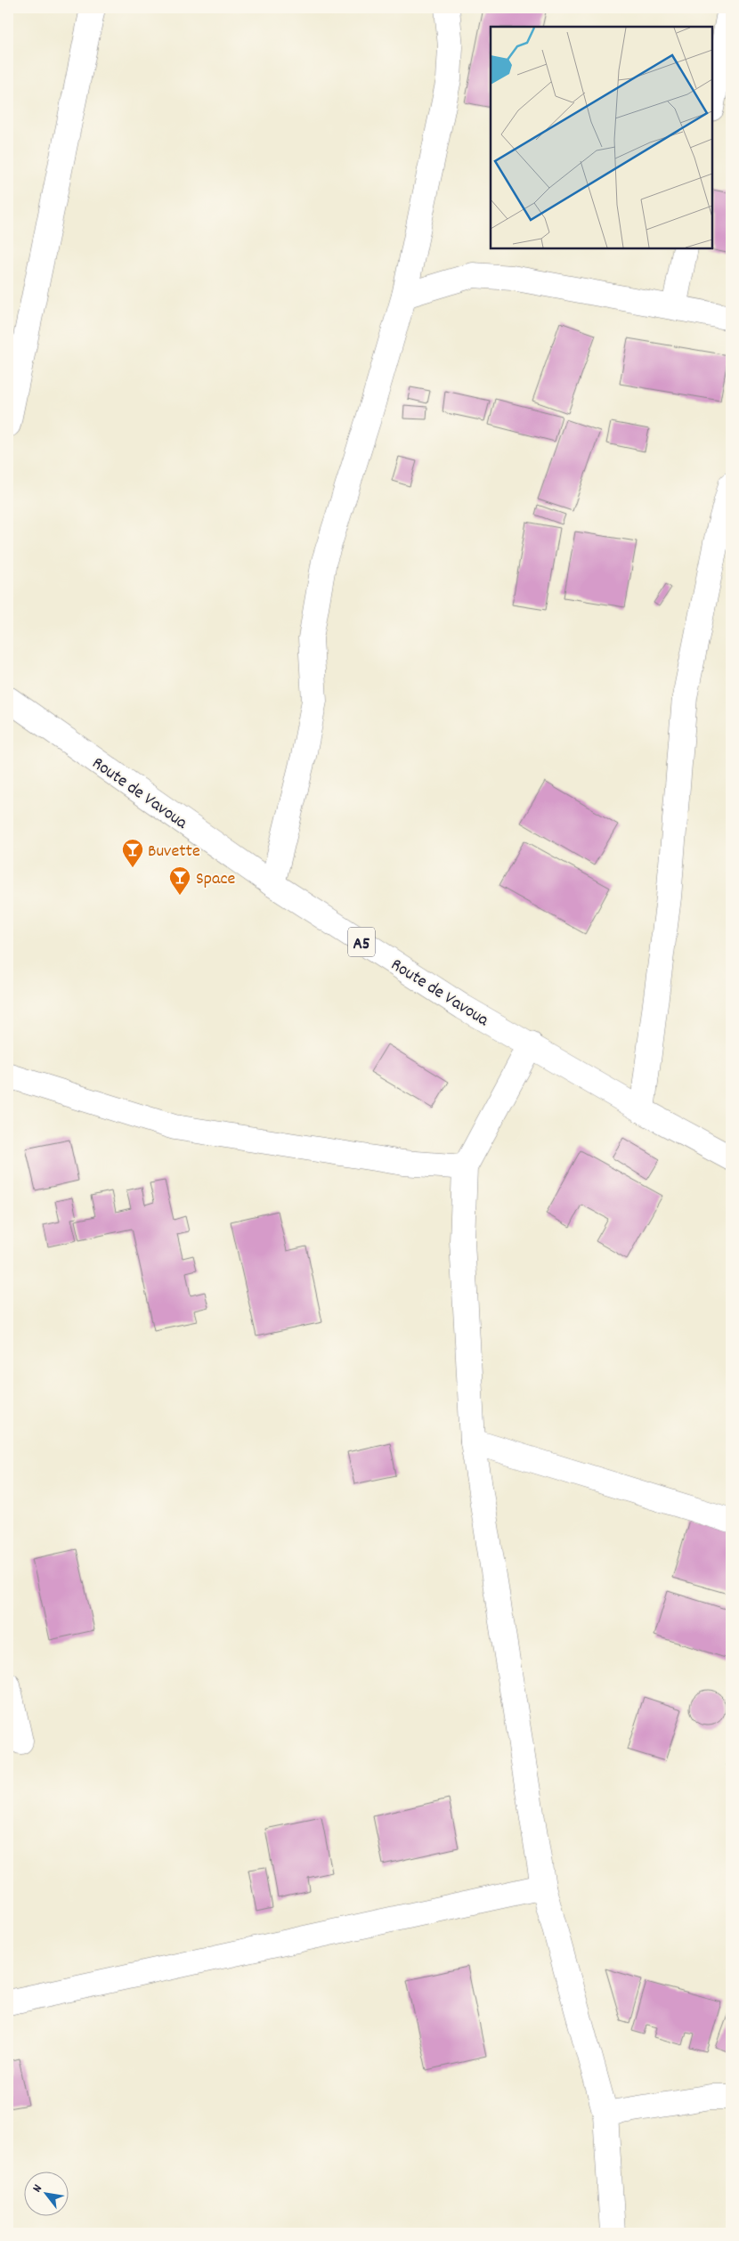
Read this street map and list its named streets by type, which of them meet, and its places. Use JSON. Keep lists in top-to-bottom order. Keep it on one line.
{"streets":{"street":["Route de Vavoua","A5"]},"places":{"bar":["Buvette","Space"]},"north":"top left"}
